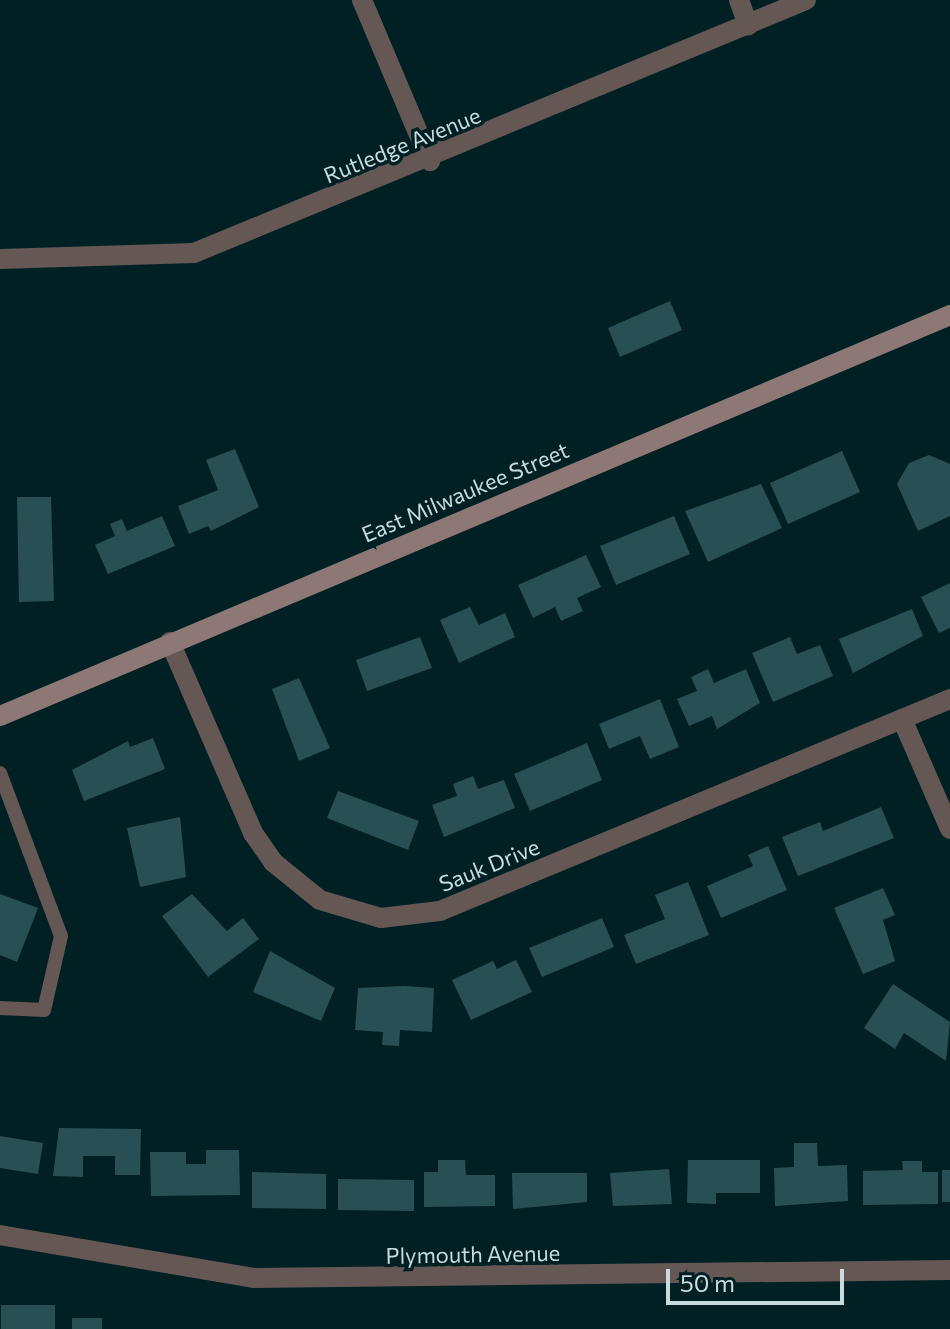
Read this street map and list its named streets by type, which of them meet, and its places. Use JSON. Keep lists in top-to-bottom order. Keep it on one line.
{"streets":{"main road":["East Milwaukee Street"],"street":["Rutledge Avenue","Sauk Drive","Plymouth Avenue"]},"crossings":[["East Milwaukee Street","Sauk Drive"]],"scale_bar":"50 m"}
